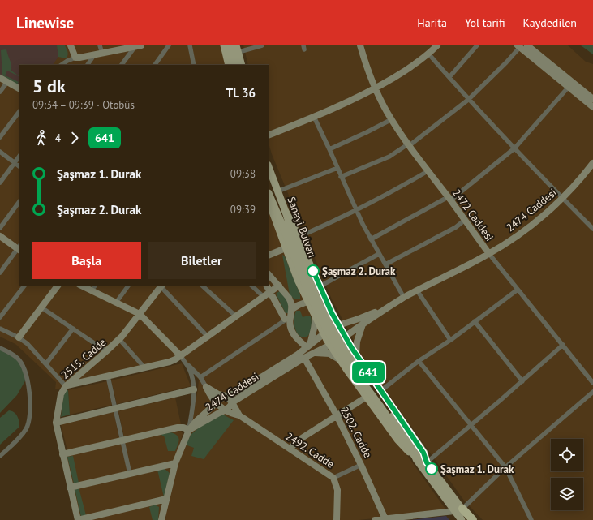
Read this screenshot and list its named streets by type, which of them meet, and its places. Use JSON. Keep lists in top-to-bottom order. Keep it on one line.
{"streets":{"main road":["Sanayi Bulvarı"],"street":["2474 Caddesi","2472 Caddesi","2515. Cadde","2502. Cadde","2492. Cadde"]},"crossings":[["2474 Caddesi","2472 Caddesi"],["2474 Caddesi","2502. Cadde"]],"places":["Şaşmaz 2. Durak","Şaşmaz 1. Durak"],"lines":["bus line 641"],"page":{"header":"Linewise","nav":["Harita","Yol tarifi","Kaydedilen"],"on_map":"641","heading":["5 dk","09:34 – 09:39 · Otobüs","TL 36"],"legs":["4","641"],"list":[{"name":"Şaşmaz 1. Durak","value":"09:38"},{"name":"Şaşmaz 2. Durak","value":"09:39"}],"buttons":["Başla","Biletler"]}}
